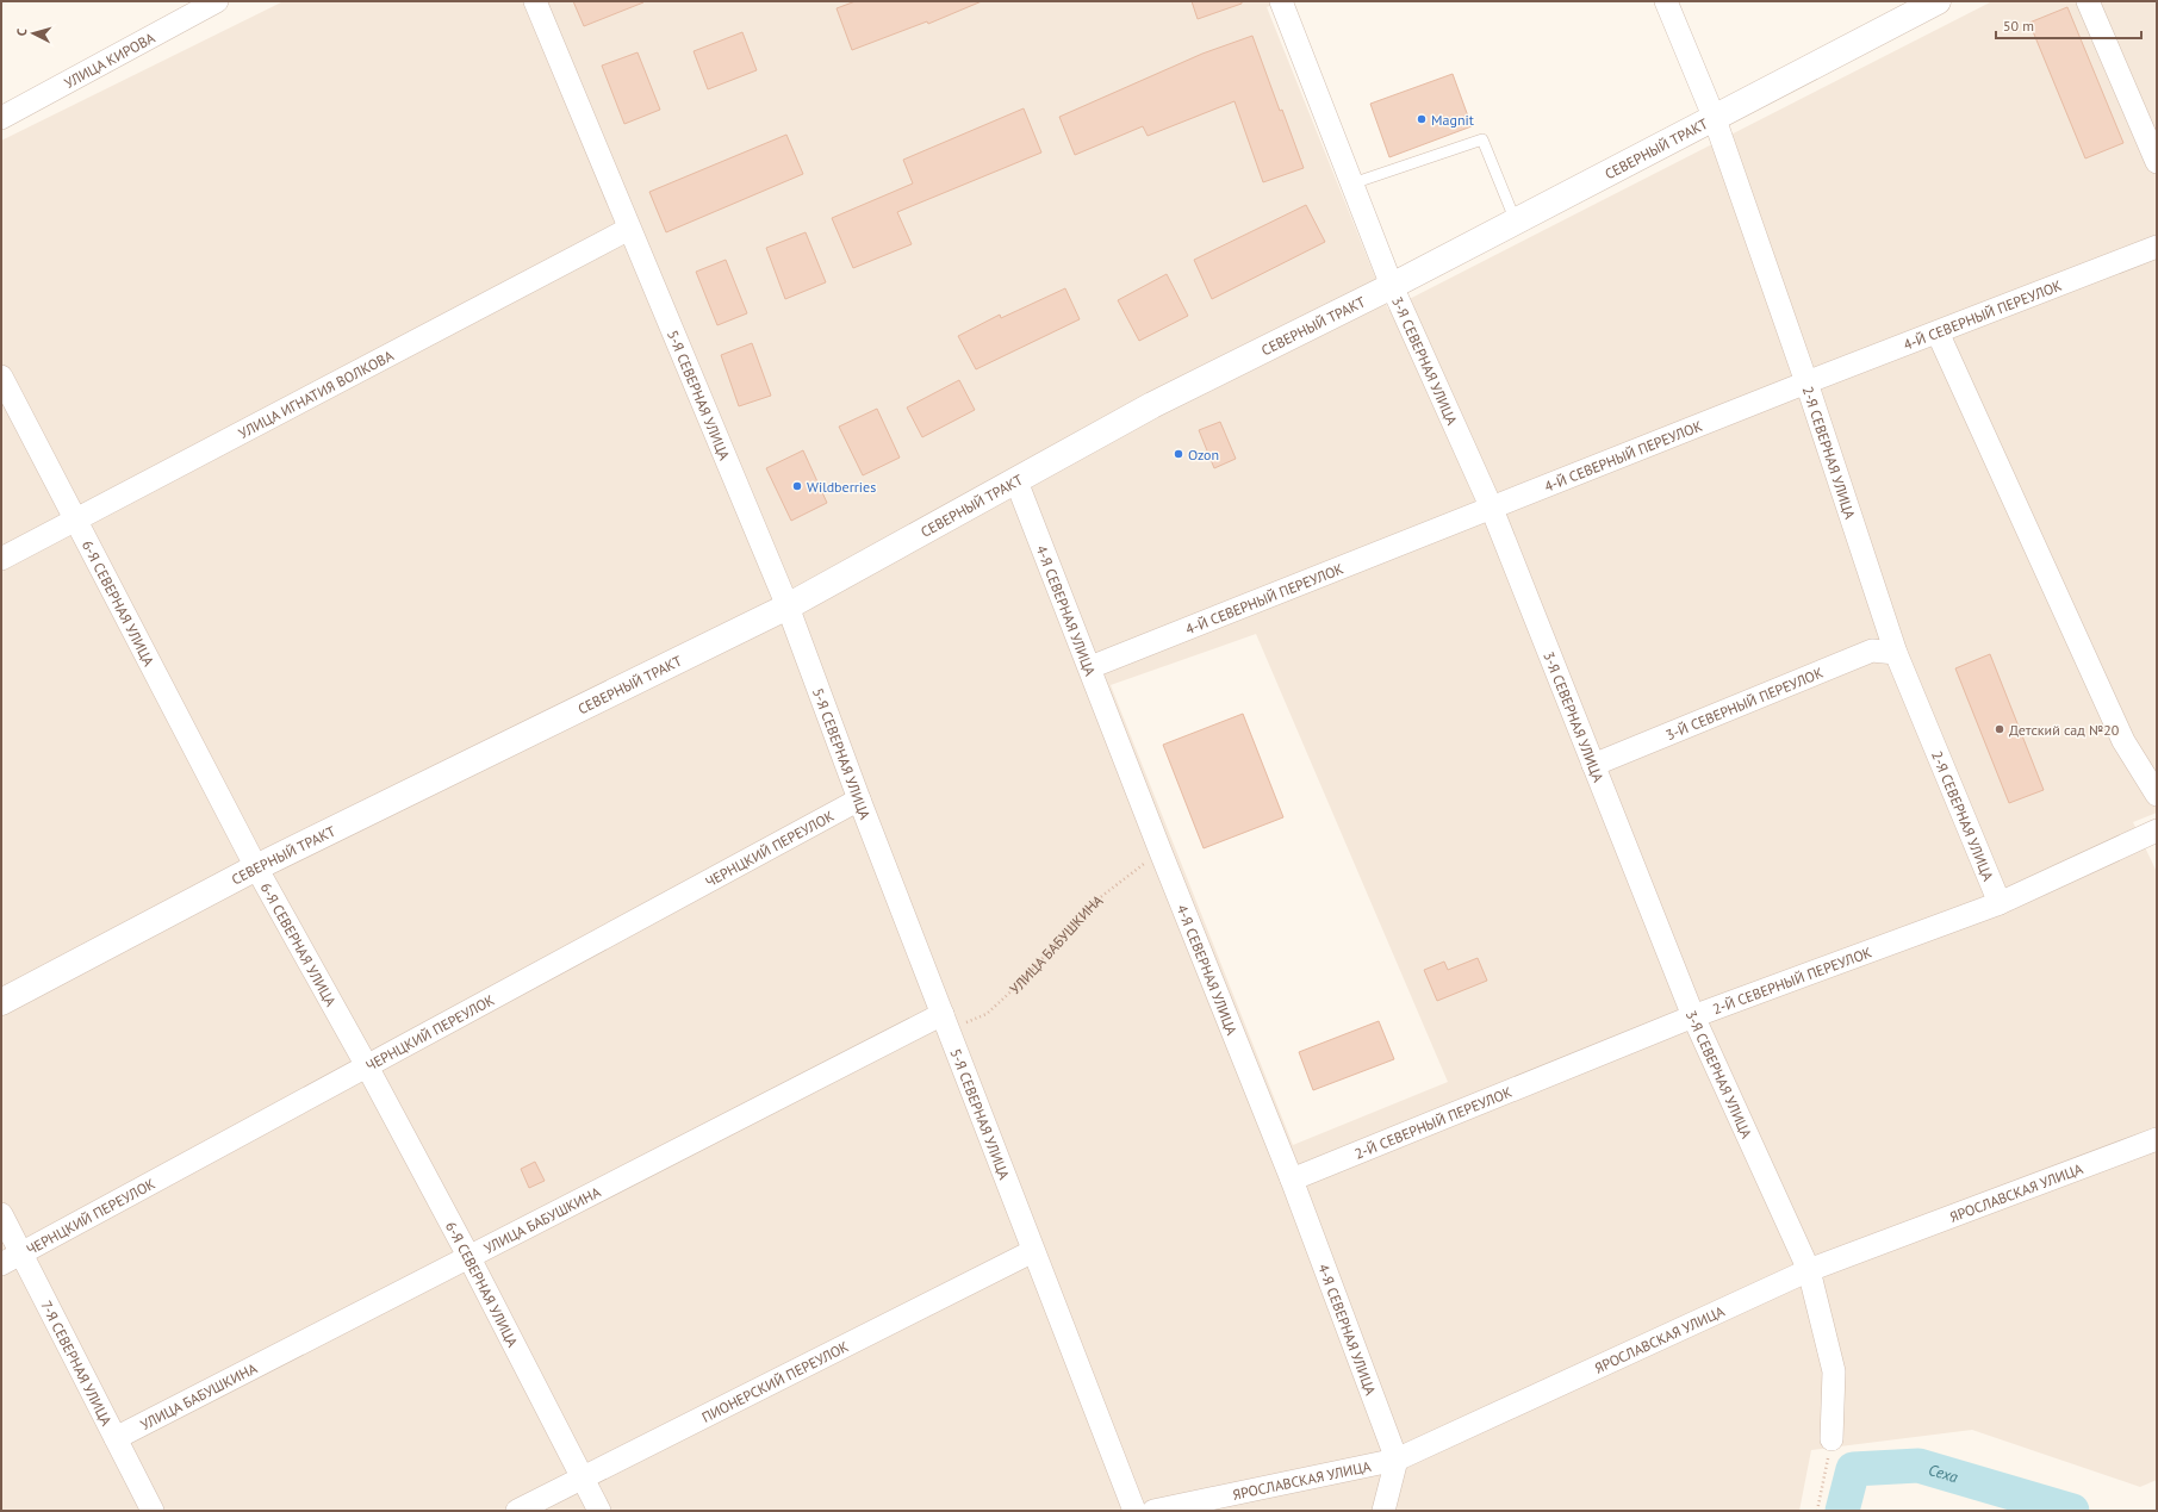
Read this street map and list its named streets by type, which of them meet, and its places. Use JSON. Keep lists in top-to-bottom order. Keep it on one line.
{"streets":{"street":["УЛИЦА КИРОВА","СЕВЕРНЫЙ ТРАКТ","4-Й СЕВЕРНЫЙ ПЕРЕУЛОК","3-Я СЕВЕРНАЯ УЛИЦА","УЛИЦА ИГНАТИЯ ВОЛКОВА","5-Я СЕВЕРНАЯ УЛИЦА","2-Я СЕВЕРНАЯ УЛИЦА","6-Я СЕВЕРНАЯ УЛИЦА","4-Я СЕВЕРНАЯ УЛИЦА","3-Й СЕВЕРНЫЙ ПЕРЕУЛОК","ЧЕРНЦКИЙ ПЕРЕУЛОК","УЛИЦА БАБУШКИНА","2-Й СЕВЕРНЫЙ ПЕРЕУЛОК","ЯРОСЛАВСКАЯ УЛИЦА","7-Я СЕВЕРНАЯ УЛИЦА","ПИОНЕРСКИЙ ПЕРЕУЛОК"]},"crossings":[["СЕВЕРНЫЙ ТРАКТ","3-Я СЕВЕРНАЯ УЛИЦА"],["СЕВЕРНЫЙ ТРАКТ","5-Я СЕВЕРНАЯ УЛИЦА"],["СЕВЕРНЫЙ ТРАКТ","2-Я СЕВЕРНАЯ УЛИЦА"],["СЕВЕРНЫЙ ТРАКТ","6-Я СЕВЕРНАЯ УЛИЦА"],["СЕВЕРНЫЙ ТРАКТ","4-Я СЕВЕРНАЯ УЛИЦА"],["4-Й СЕВЕРНЫЙ ПЕРЕУЛОК","3-Я СЕВЕРНАЯ УЛИЦА"],["4-Й СЕВЕРНЫЙ ПЕРЕУЛОК","2-Я СЕВЕРНАЯ УЛИЦА"],["4-Й СЕВЕРНЫЙ ПЕРЕУЛОК","4-Я СЕВЕРНАЯ УЛИЦА"],["3-Я СЕВЕРНАЯ УЛИЦА","3-Й СЕВЕРНЫЙ ПЕРЕУЛОК"],["3-Я СЕВЕРНАЯ УЛИЦА","2-Й СЕВЕРНЫЙ ПЕРЕУЛОК"],["3-Я СЕВЕРНАЯ УЛИЦА","ЯРОСЛАВСКАЯ УЛИЦА"],["УЛИЦА ИГНАТИЯ ВОЛКОВА","5-Я СЕВЕРНАЯ УЛИЦА"],["УЛИЦА ИГНАТИЯ ВОЛКОВА","6-Я СЕВЕРНАЯ УЛИЦА"],["5-Я СЕВЕРНАЯ УЛИЦА","ЧЕРНЦКИЙ ПЕРЕУЛОК"],["5-Я СЕВЕРНАЯ УЛИЦА","УЛИЦА БАБУШКИНА"],["5-Я СЕВЕРНАЯ УЛИЦА","ПИОНЕРСКИЙ ПЕРЕУЛОК"],["2-Я СЕВЕРНАЯ УЛИЦА","3-Й СЕВЕРНЫЙ ПЕРЕУЛОК"],["2-Я СЕВЕРНАЯ УЛИЦА","2-Й СЕВЕРНЫЙ ПЕРЕУЛОК"],["6-Я СЕВЕРНАЯ УЛИЦА","ЧЕРНЦКИЙ ПЕРЕУЛОК"],["6-Я СЕВЕРНАЯ УЛИЦА","УЛИЦА БАБУШКИНА"],["6-Я СЕВЕРНАЯ УЛИЦА","ПИОНЕРСКИЙ ПЕРЕУЛОК"],["4-Я СЕВЕРНАЯ УЛИЦА","УЛИЦА БАБУШКИНА"],["4-Я СЕВЕРНАЯ УЛИЦА","2-Й СЕВЕРНЫЙ ПЕРЕУЛОК"],["4-Я СЕВЕРНАЯ УЛИЦА","ЯРОСЛАВСКАЯ УЛИЦА"],["ЧЕРНЦКИЙ ПЕРЕУЛОК","7-Я СЕВЕРНАЯ УЛИЦА"],["УЛИЦА БАБУШКИНА","7-Я СЕВЕРНАЯ УЛИЦА"]],"water":["Сеха"],"places":["Magnit","Ozon","Wildberries","Детский сад №20"],"scale_bar":"50 m","north":"left"}
